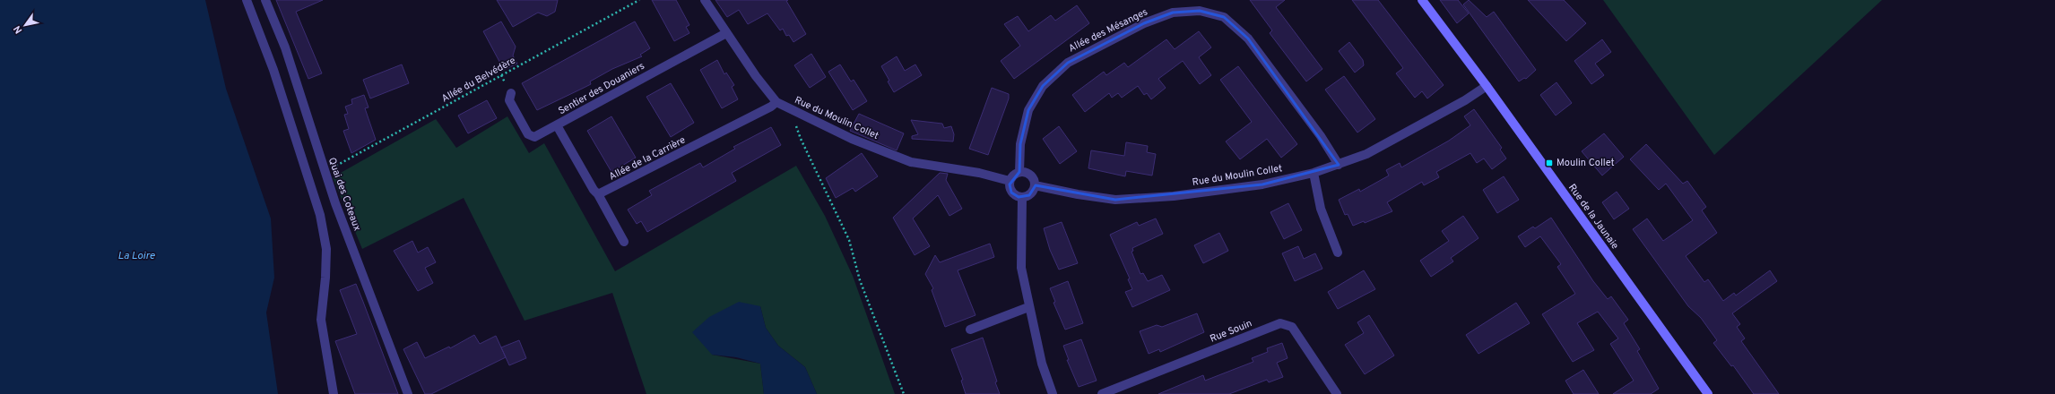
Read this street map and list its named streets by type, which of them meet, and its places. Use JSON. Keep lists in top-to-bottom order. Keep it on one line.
{"streets":{"main road":["Rue de la Jaunaie"],"street":["Allée des Mésanges","Sentier des Douaniers","Rue du Moulin Collet","Allée de la Carrière","Quai des Coteaux","Rue Souin"],"path":["Allée du Belvédère"]},"crossings":[["Allée des Mésanges","Rue du Moulin Collet"],["Allée du Belvédère","Quai des Coteaux"],["Sentier des Douaniers","Rue du Moulin Collet"],["Rue du Moulin Collet","Allée de la Carrière"],["Rue du Moulin Collet","Rue de la Jaunaie"]],"water":["La Loire"],"places":{"transit":["Moulin Collet"]},"north":"bottom left"}
